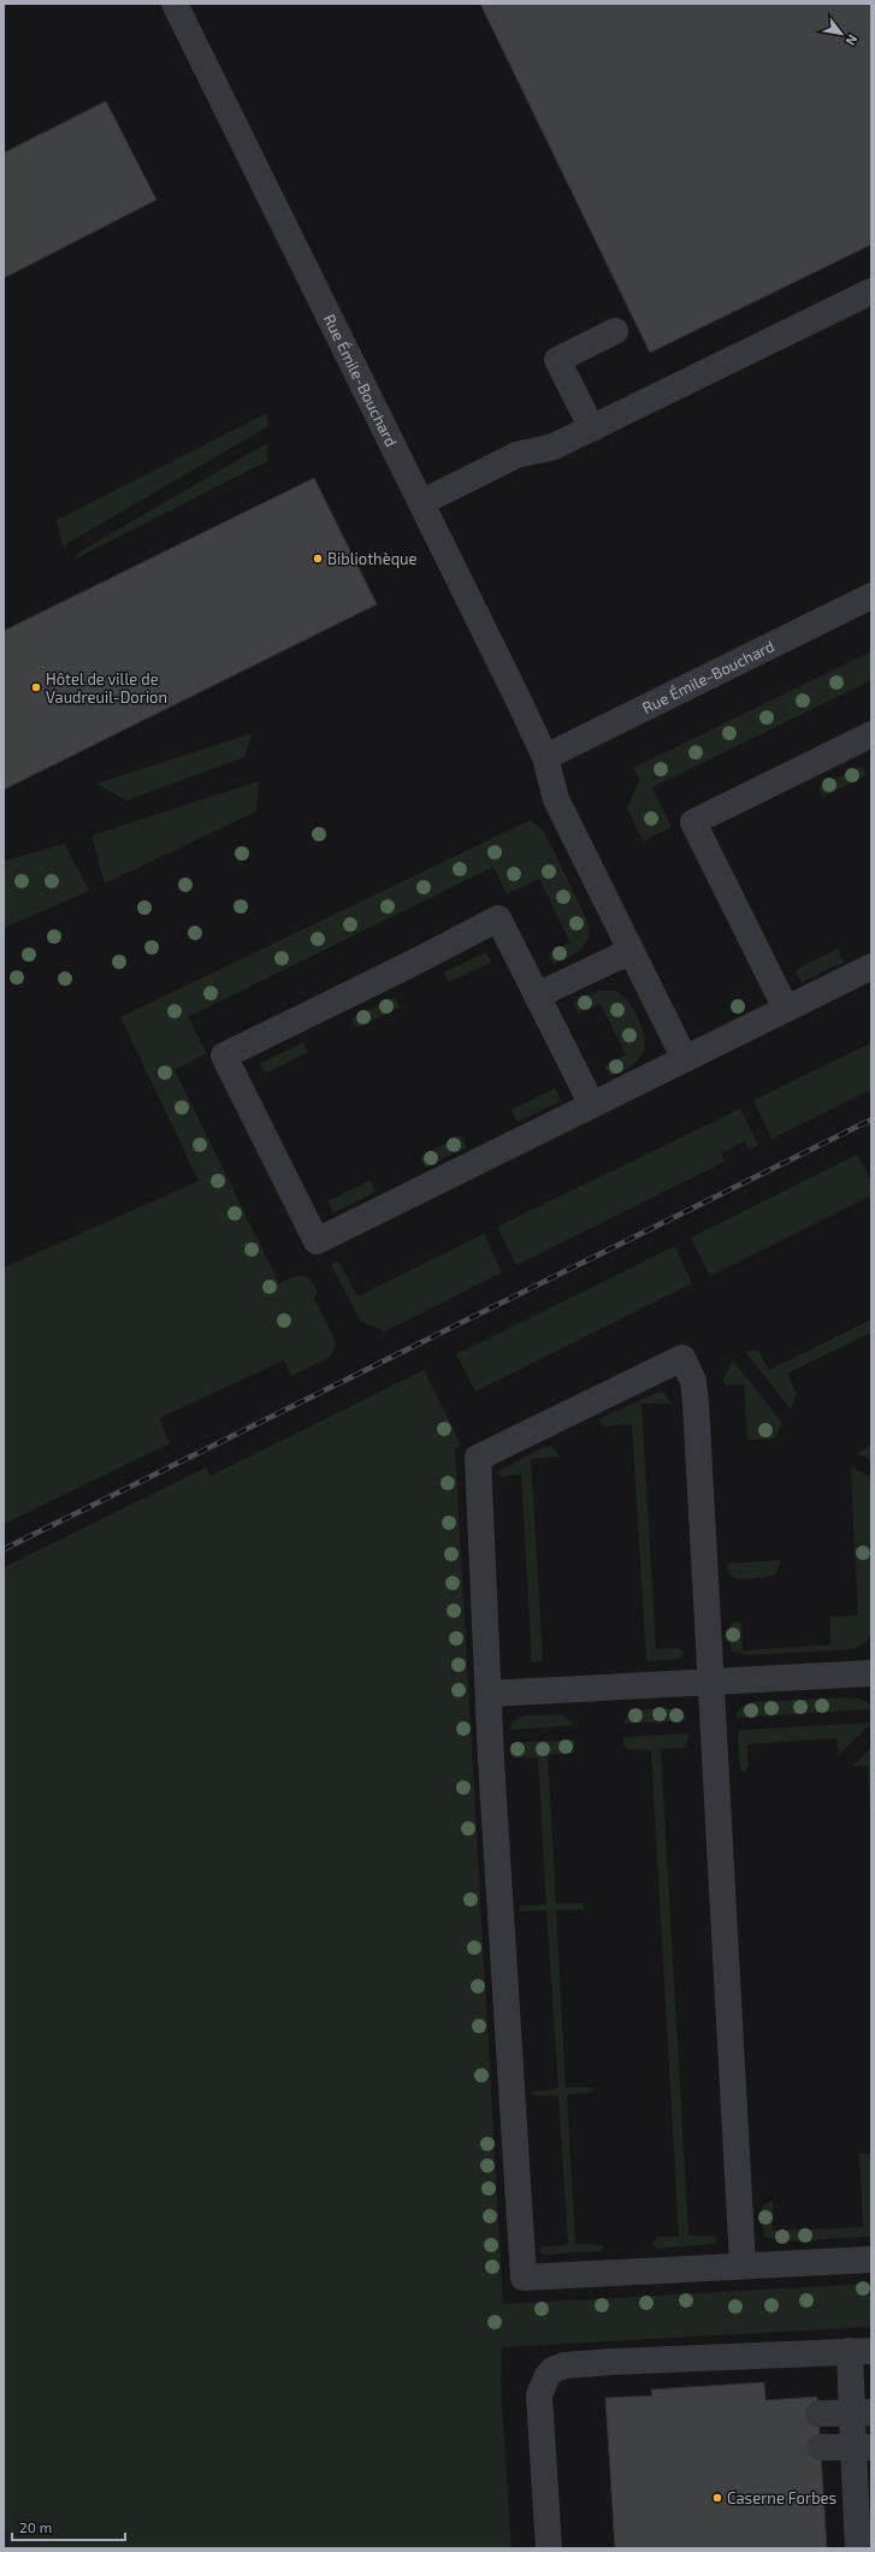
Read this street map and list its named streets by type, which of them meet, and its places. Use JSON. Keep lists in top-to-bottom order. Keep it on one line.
{"streets":{"street":["Rue Émile-Bouchard"]},"places":["Bibliothèque","Hôtel de ville de Vaudreuil-Dorion","Caserne Forbes"],"scale_bar":"20 m","north":"bottom right"}
